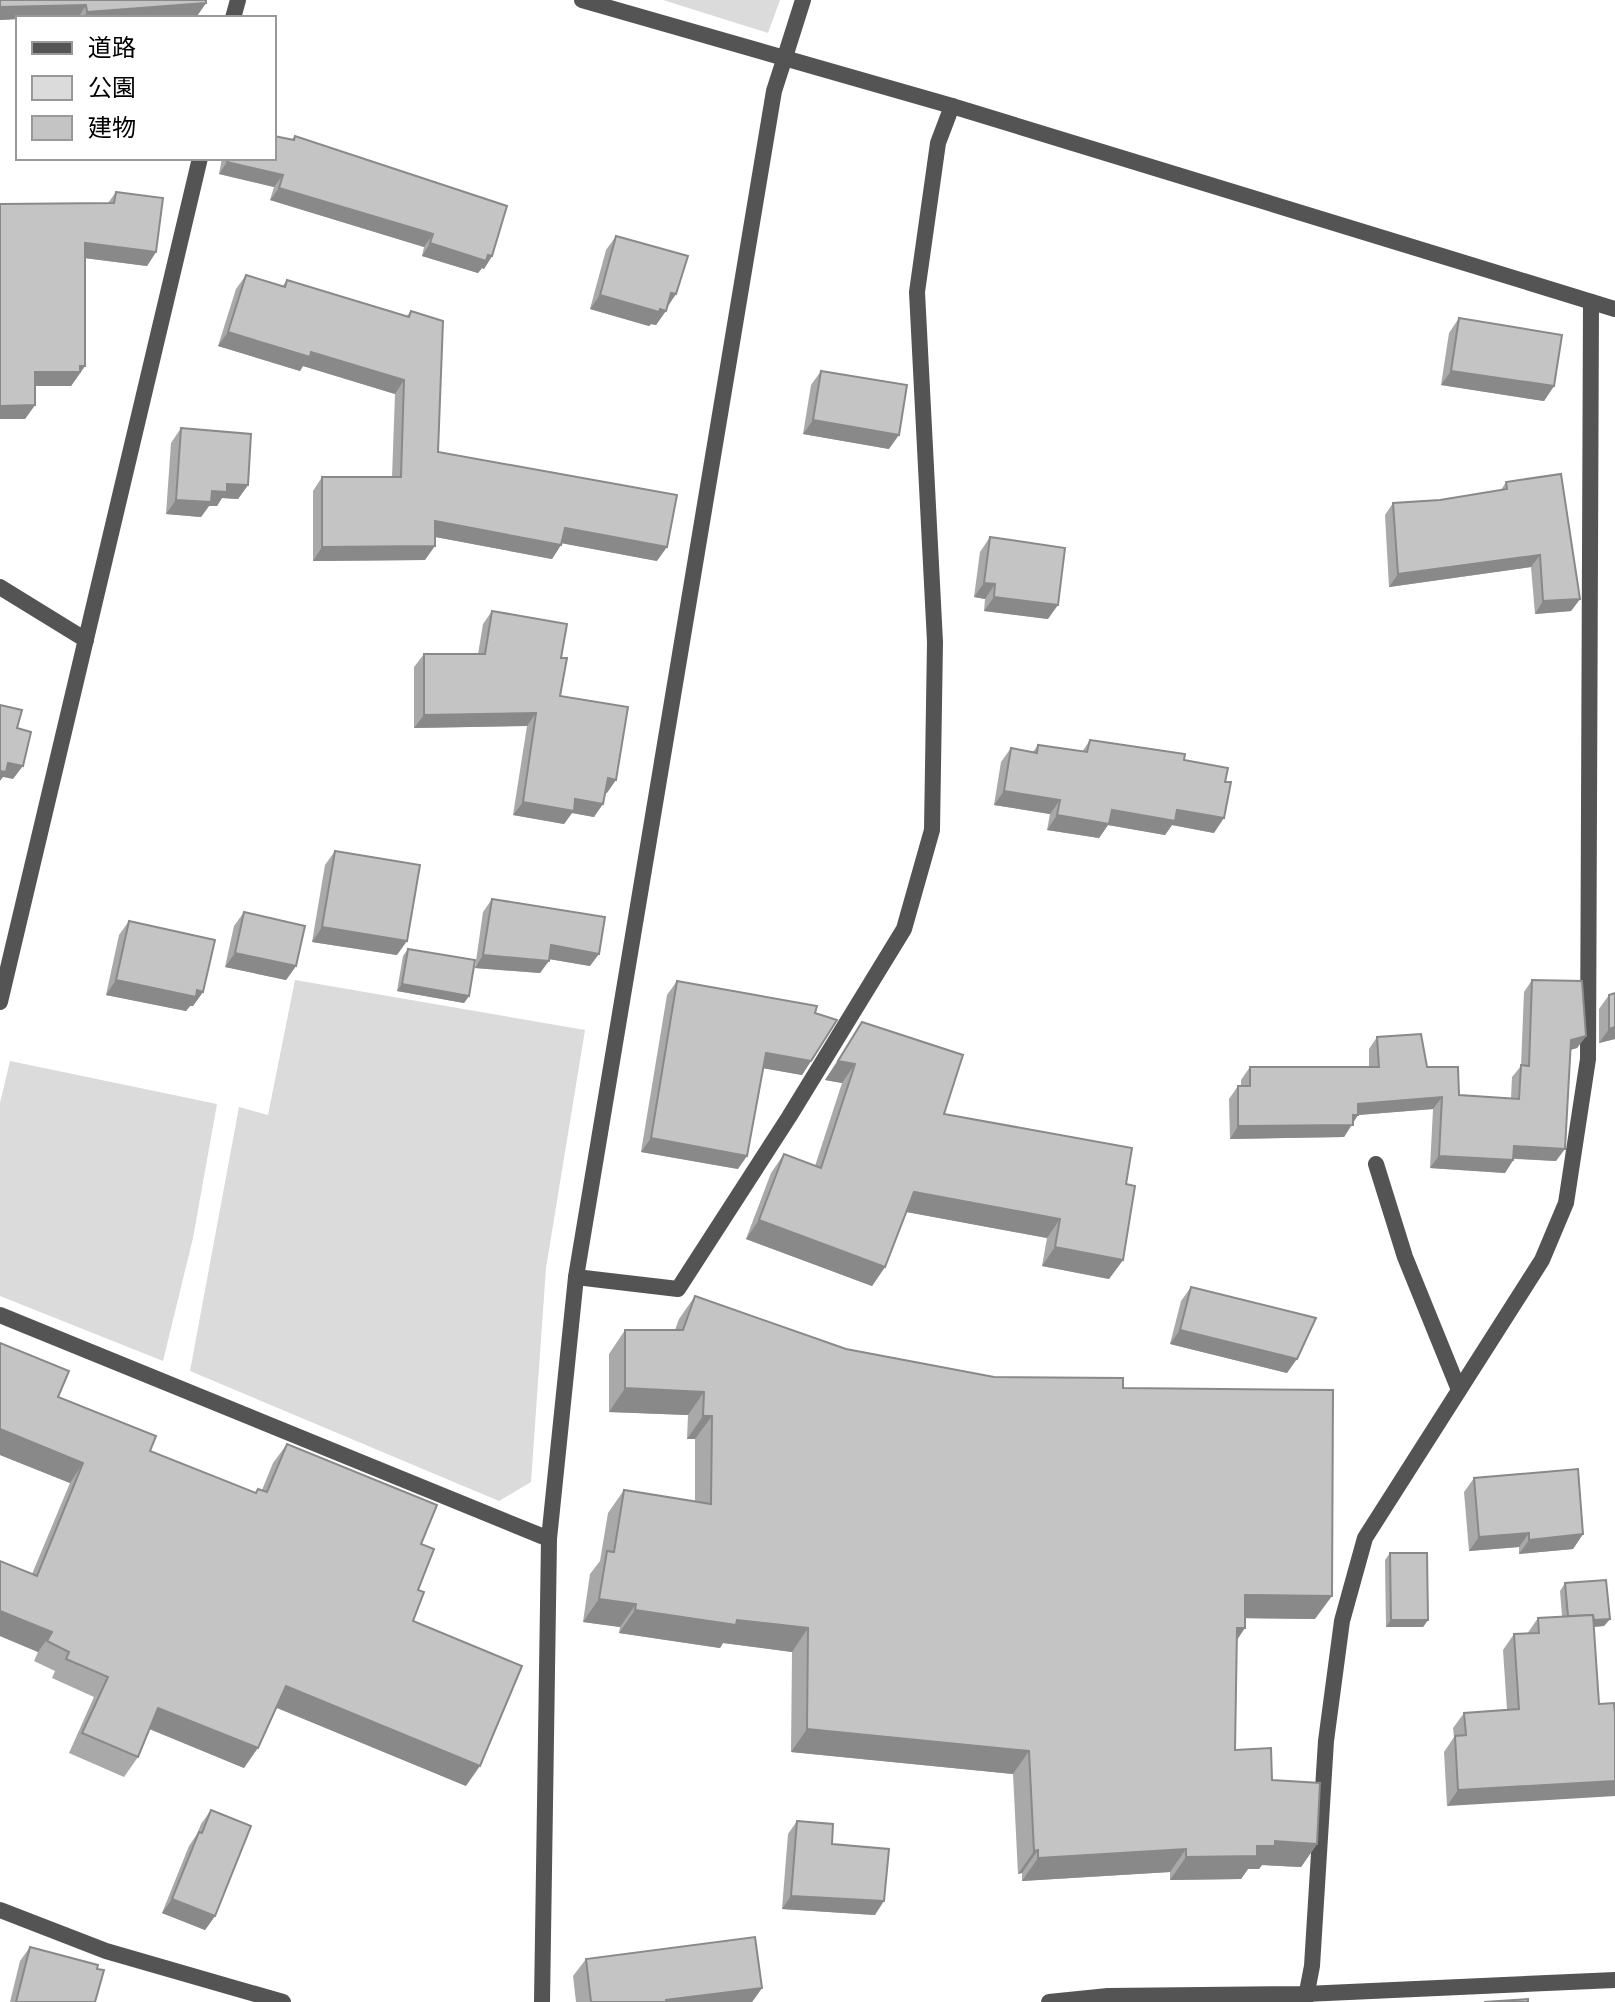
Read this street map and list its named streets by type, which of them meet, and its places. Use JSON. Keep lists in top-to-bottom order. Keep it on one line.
{"legend":["道路","公園","建物"]}
